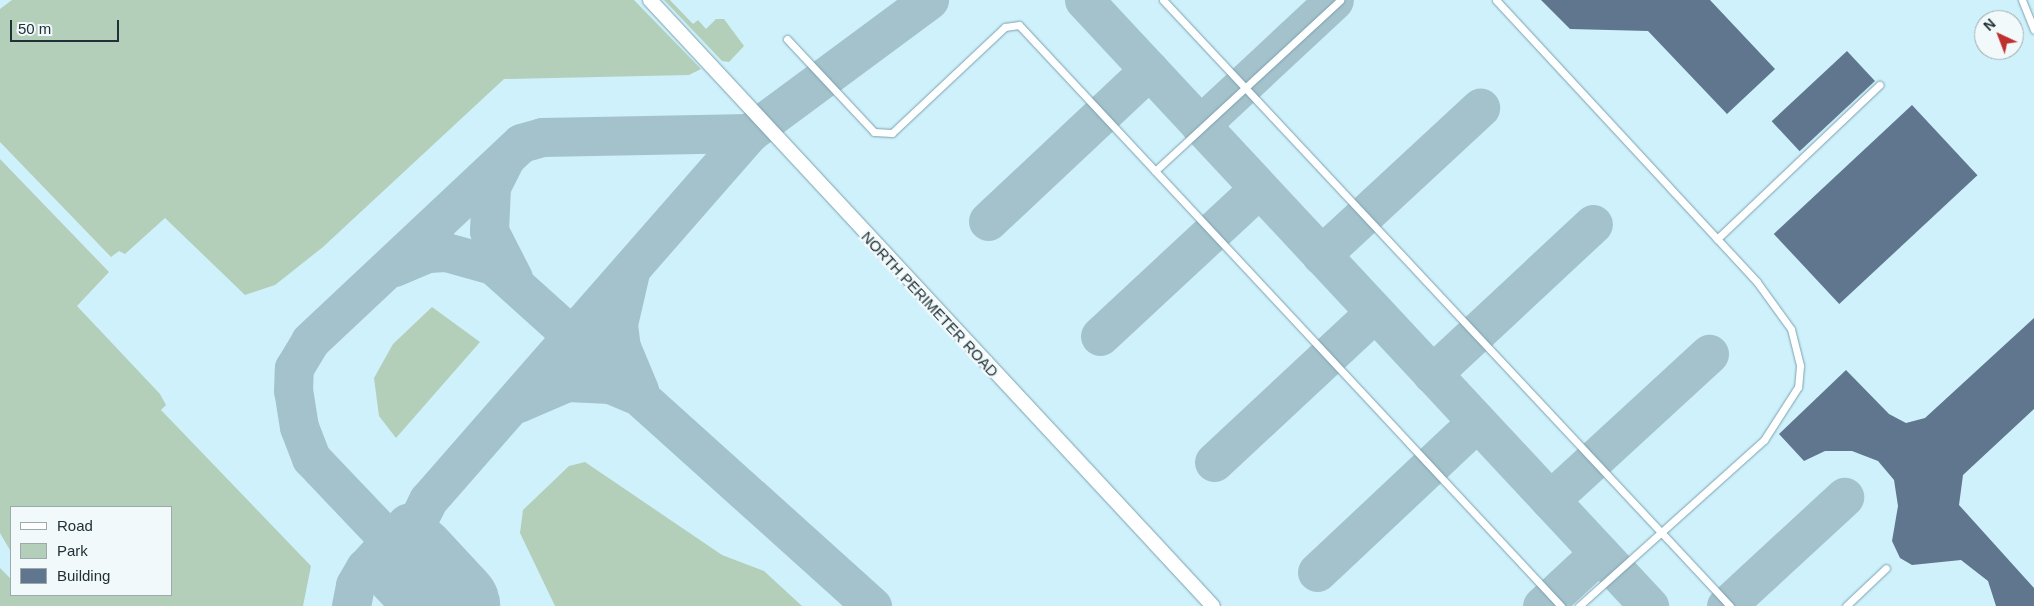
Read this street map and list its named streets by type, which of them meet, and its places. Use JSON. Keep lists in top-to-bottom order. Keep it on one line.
{"streets":{"street":["NORTH PERIMETER ROAD"]},"legend":["Road","Park","Building"],"scale_bar":"50 m","north":"top left"}
